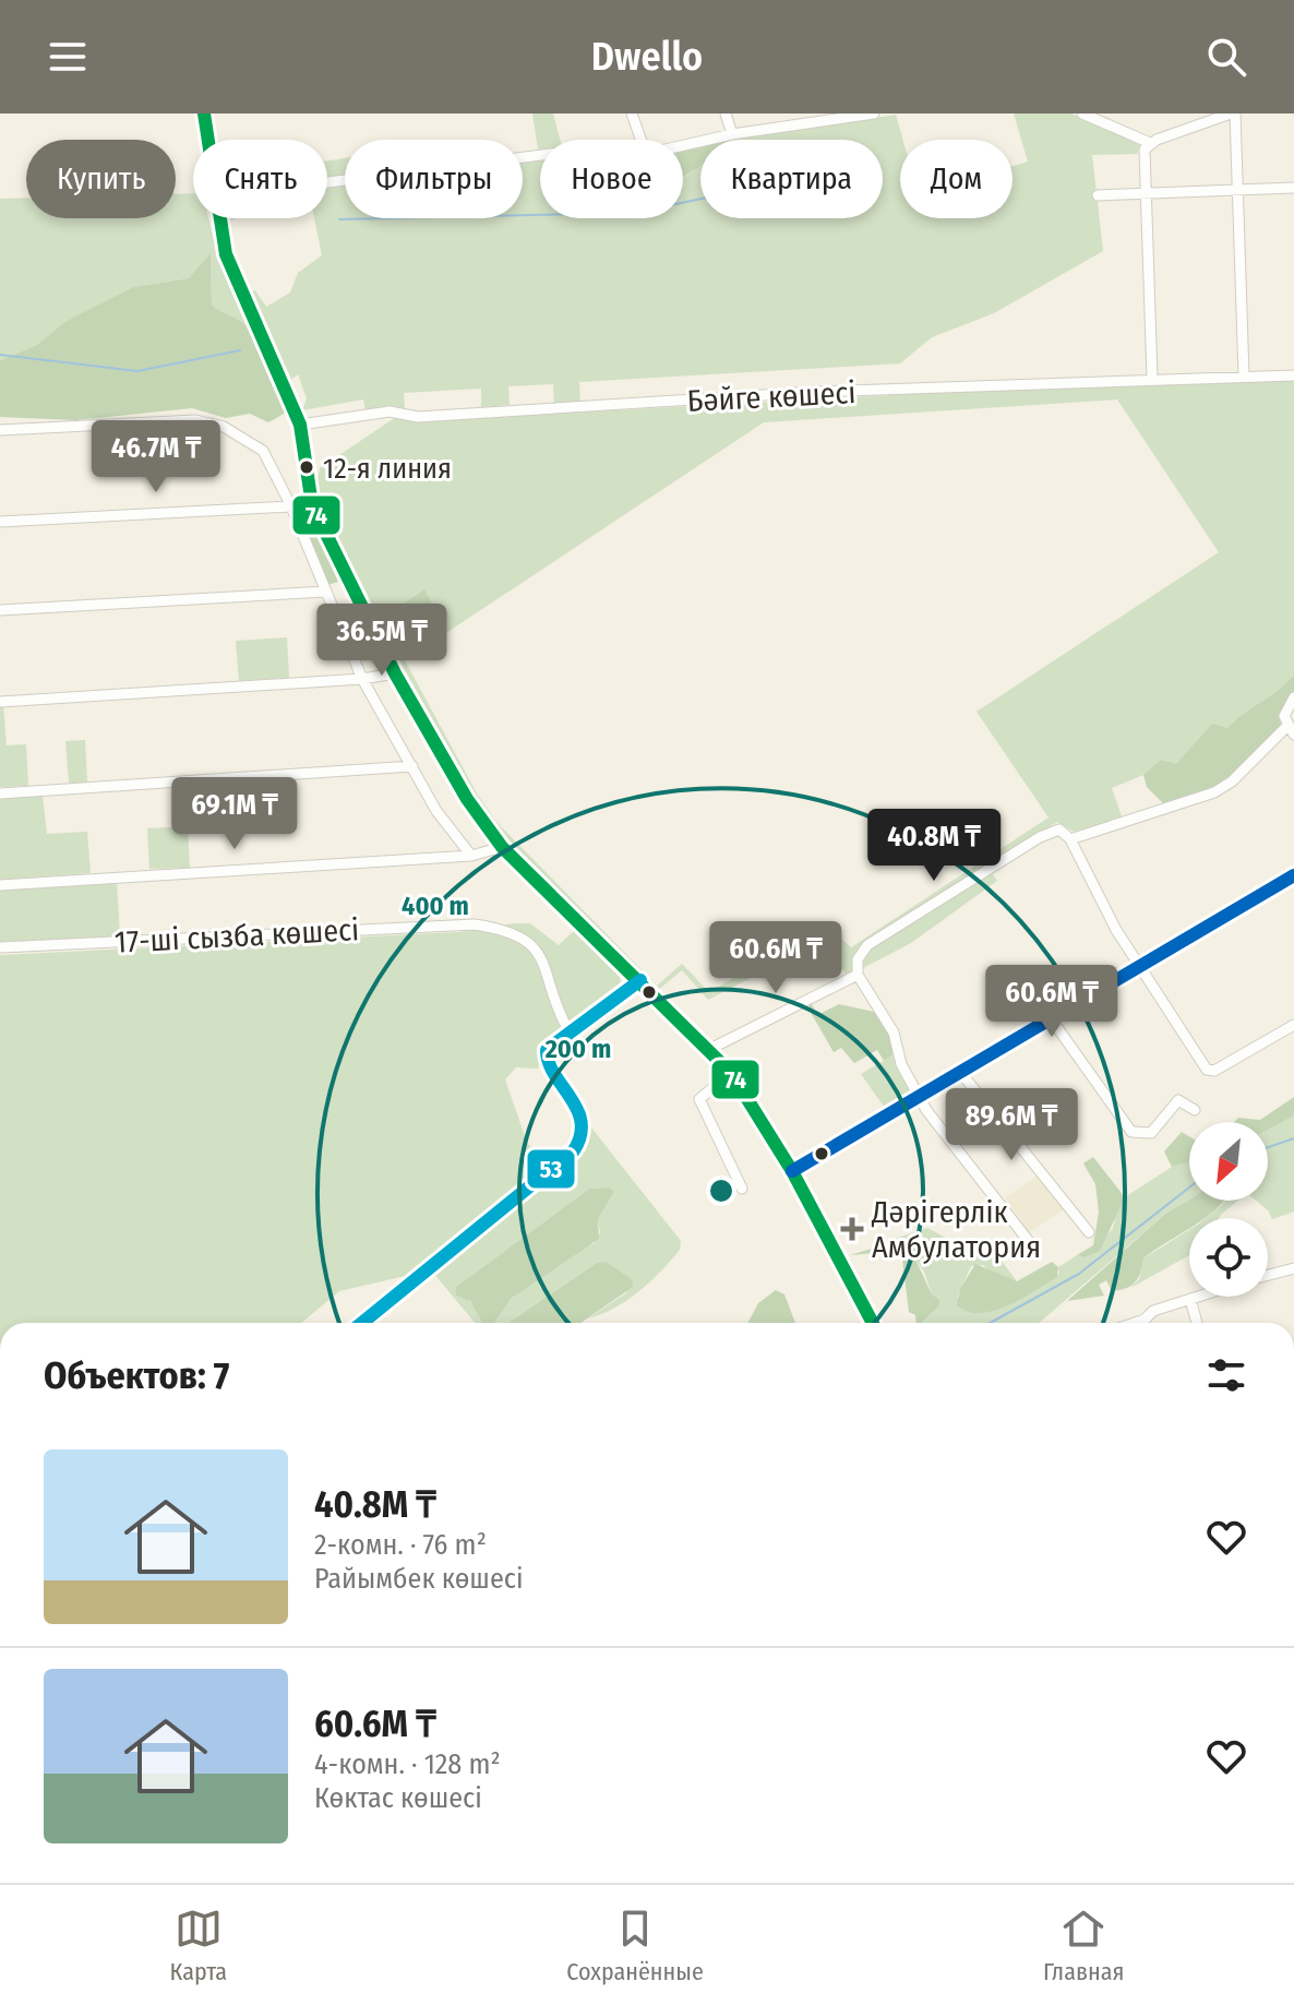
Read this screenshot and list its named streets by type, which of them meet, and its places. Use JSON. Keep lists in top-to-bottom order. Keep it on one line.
{"streets":{"street":["Бәйге көшесі","17-ші сызба көшесі"]},"places":{"other":["12-я линия"],"health":["Дәрігерлік Амбулатория"]},"lines":["transit line 74","transit line 76","transit line 53"],"north":"bottom left","page":{"header":"Dwello","chip":["Купить","Снять","Фильтры","Новое","Квартира","Дом"],"price":["46.7M ₸","36.5M ₸","69.1M ₸","40.8M ₸","60.6M ₸","60.6M ₸","89.6M ₸"],"heading":"Объектов: 7","list":[{"name":"40.8M ₸","note":"2-комн. · 76 m² · Райымбек көшесі"},{"name":"60.6M ₸","note":"4-комн. · 128 m² · Көктас көшесі"}],"tabs":["Карта","Сохранённые","Главная"]},"rings":["400 m","200 m"]}
